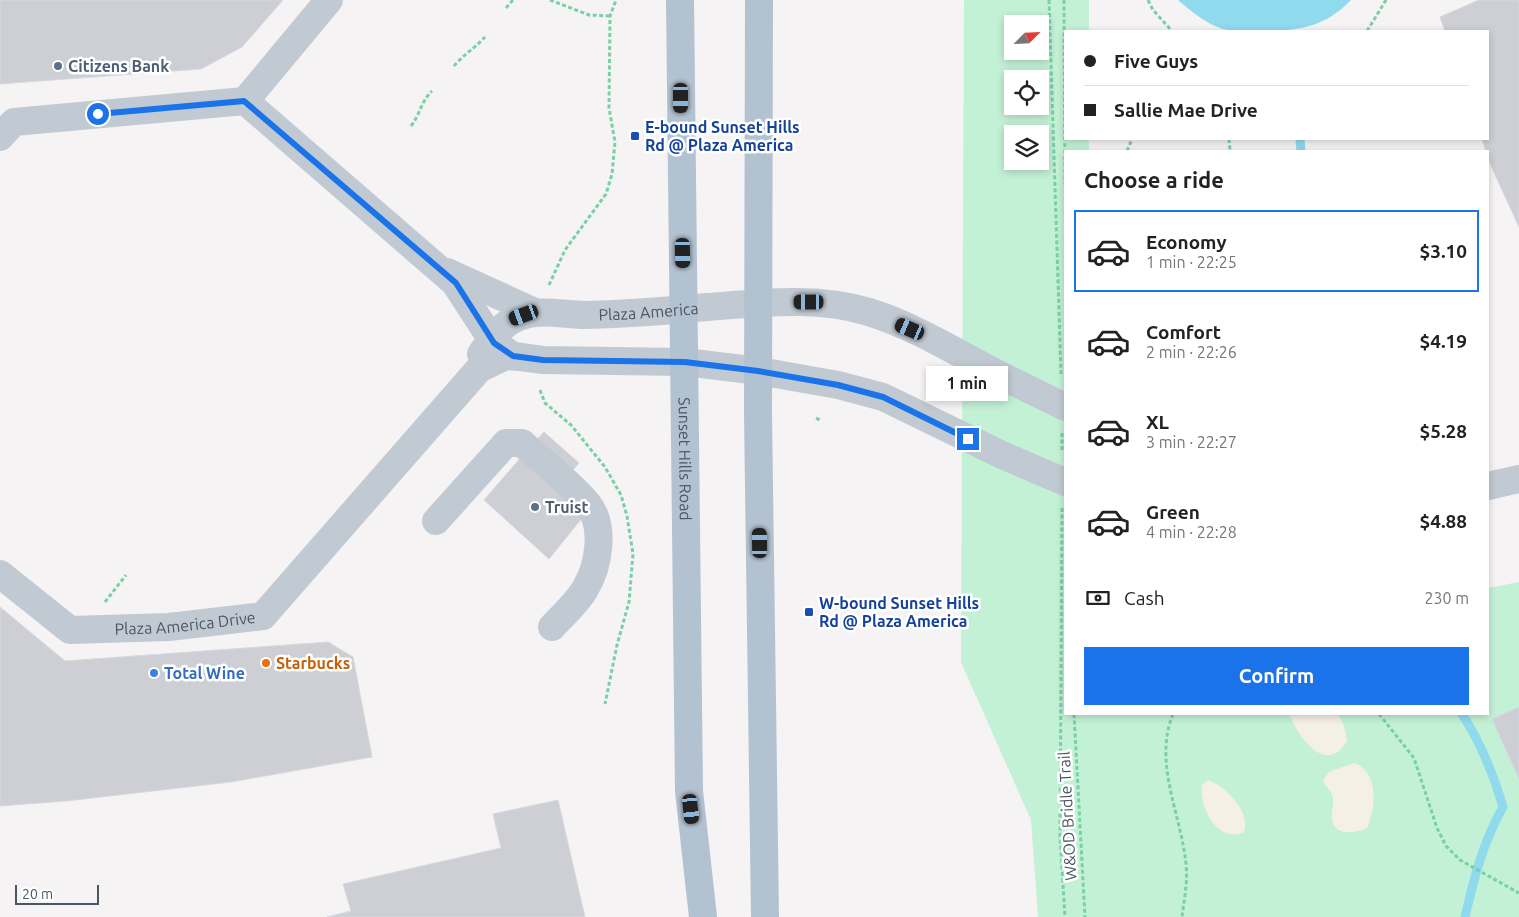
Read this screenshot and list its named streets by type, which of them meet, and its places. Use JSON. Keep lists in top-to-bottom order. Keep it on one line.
{"streets":{"main road":["Sunset Hills Road"],"street":["Plaza America","Plaza America Drive"],"path":["W&OD Bridle Trail"]},"crossings":[["Plaza America","Sunset Hills Road"]],"places":{"other":["Citizens Bank","Truist","Starbucks","Total Wine"],"transit":["E-bound Sunset Hills Rd @ Plaza America","W-bound Sunset Hills Rd @ Plaza America"]},"scale_bar":"20 m","north":"top right","page":{"banner":["Five Guys","Sallie Mae Drive"],"heading":"Choose a ride","list":[{"name":"Economy","note":"1 min · 22:25","value":"$3.10"},{"name":"Comfort","note":"2 min · 22:26","value":"$4.19"},{"name":"XL","note":"3 min · 22:27","value":"$5.28"},{"name":"Green","note":"4 min · 22:28","value":"$4.88"}],"bubble":"1 min","pay":["Cash","230 m"],"buttons":"Confirm","scale":"20 m"}}
